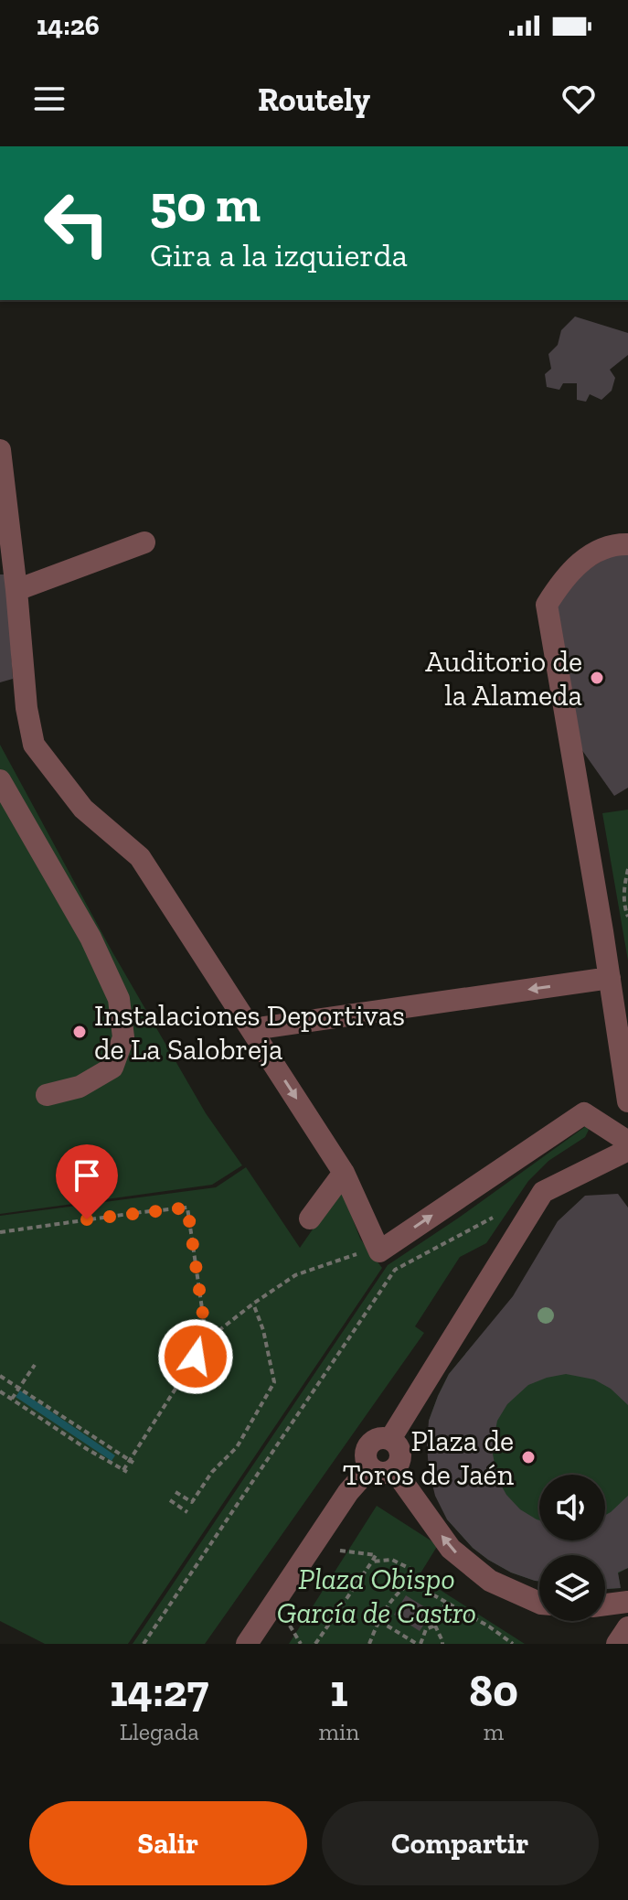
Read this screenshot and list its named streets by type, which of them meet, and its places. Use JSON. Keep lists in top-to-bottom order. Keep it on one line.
{"parks":["Plaza Obispo García de Castro"],"places":["Auditorio de la Alameda","Instalaciones Deportivas de La Salobreja","Plaza de Toros de Jaén"],"page":{"status":"14:26","header":"Routely","turn":["50 m","Gira a la izquierda"],"eta":["14:27","Llegada","1","min","80","m"],"buttons":["Salir","Compartir"]}}
